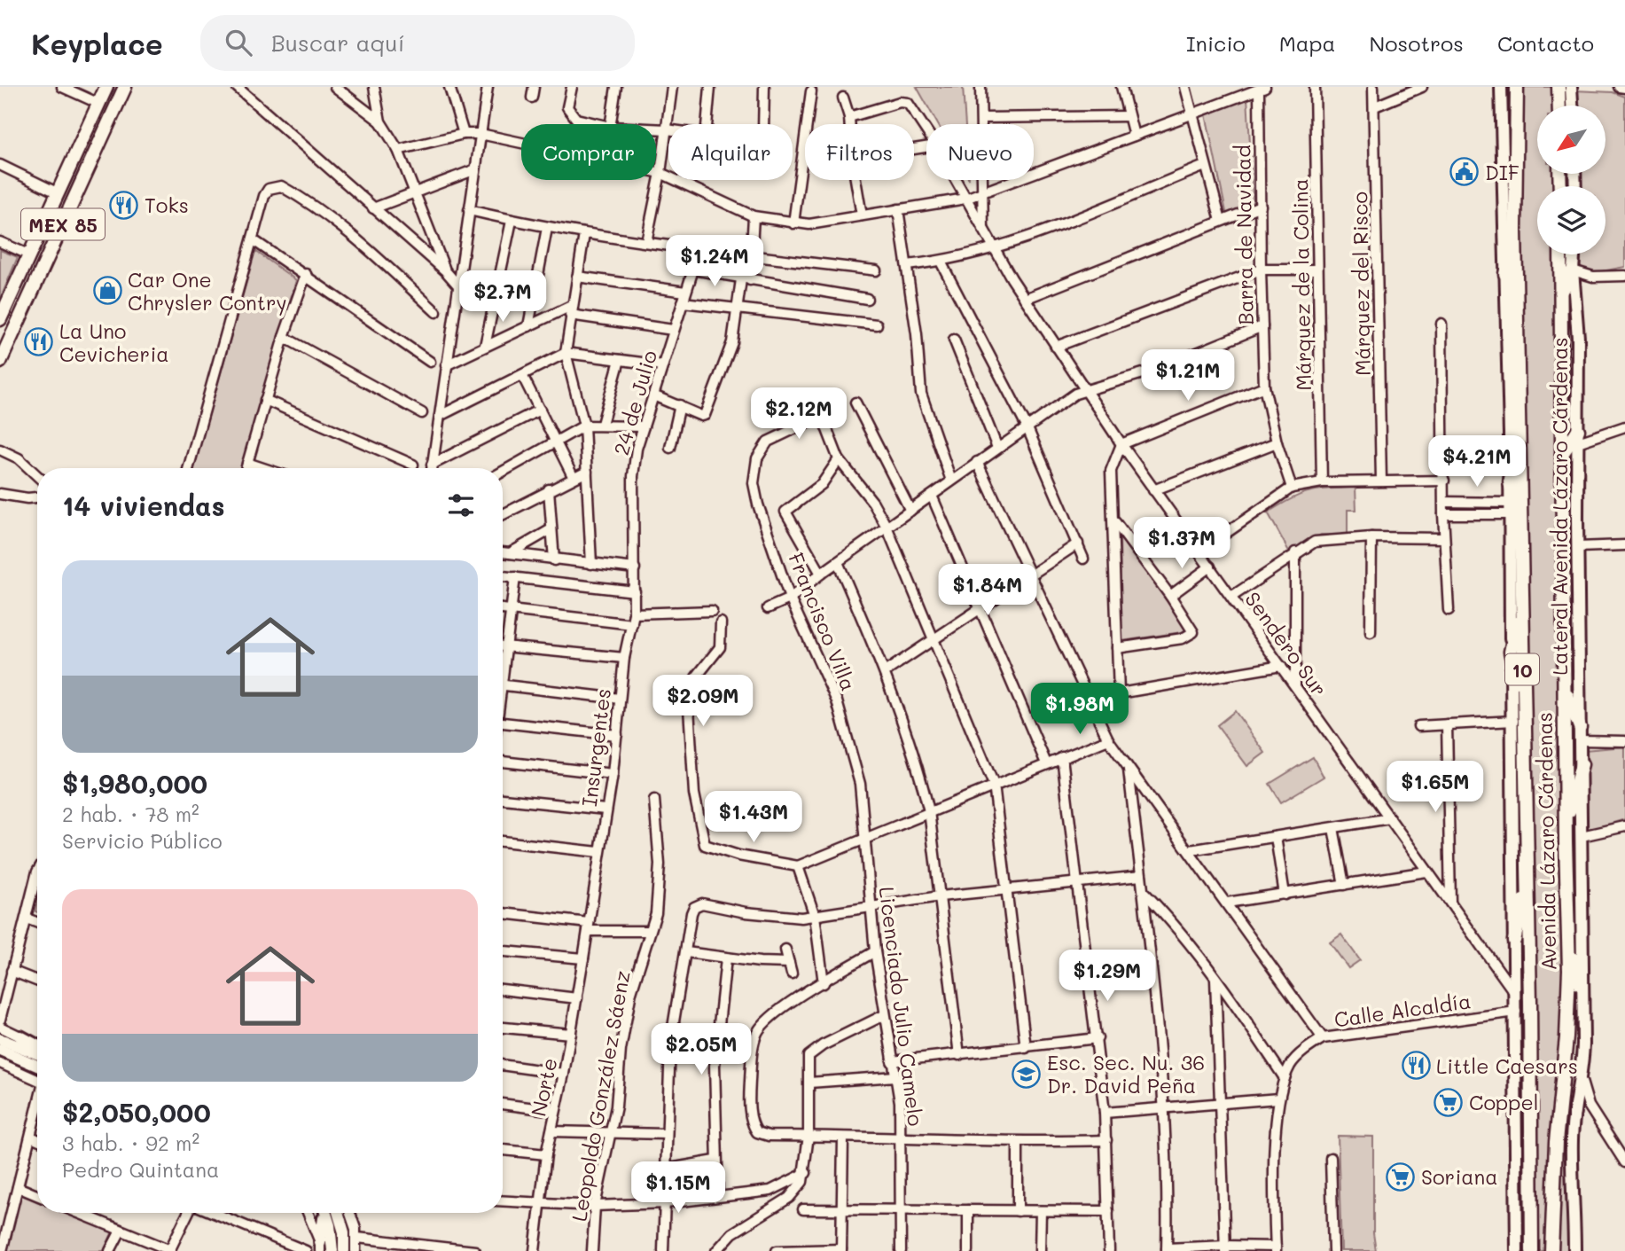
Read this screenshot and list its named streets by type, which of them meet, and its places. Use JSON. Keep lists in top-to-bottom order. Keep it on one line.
{"streets":{"highway":["MEX 85","10","Avenida Lázaro Cárdenas"],"main road":["Lateral Avenida Lázaro Cárdenas"],"street":["Barra de Navidad","Márquez del Risco","Márquez de la Colina","24 de Julio","Francisco Villa","Sendero Sur","Insurgentes","Licenciado Julio Camelo","Calle Alcaldía","Norte","Leopoldo González Sáenz"]},"crossings":[["24 de Julio","Insurgentes"],["Francisco Villa","Licenciado Julio Camelo"],["Insurgentes","Norte"]],"places":{"public building":["DIF"],"restaurant":["Toks","La Uno Cevicheria","Little Caesars"],"shop":["Car One Chrysler Contry"],"school or university":["Esc. Sec. Nu. 36 Dr. David Peña"],"supermarket":["Coppel","Soriana"]},"north":"bottom left","page":{"header":"Keyplace","search":"Buscar aquí","nav":["Inicio","Mapa","Nosotros","Contacto"],"chip":["Comprar","Alquilar","Filtros","Nuevo"],"price":["$1.24M","$2.7M","$1.21M","$2.12M","$4.21M","$1.37M","$1.84M","$2.09M","$1.98M","$1.65M","$1.43M","$1.29M","$2.05M","$1.15M"],"heading":"14 viviendas","list":[{"name":"$1,980,000","note":"2 hab. · 78 m² · Servicio Público"},{"name":"$2,050,000","note":"3 hab. · 92 m² · Pedro Quintana"}]}}
